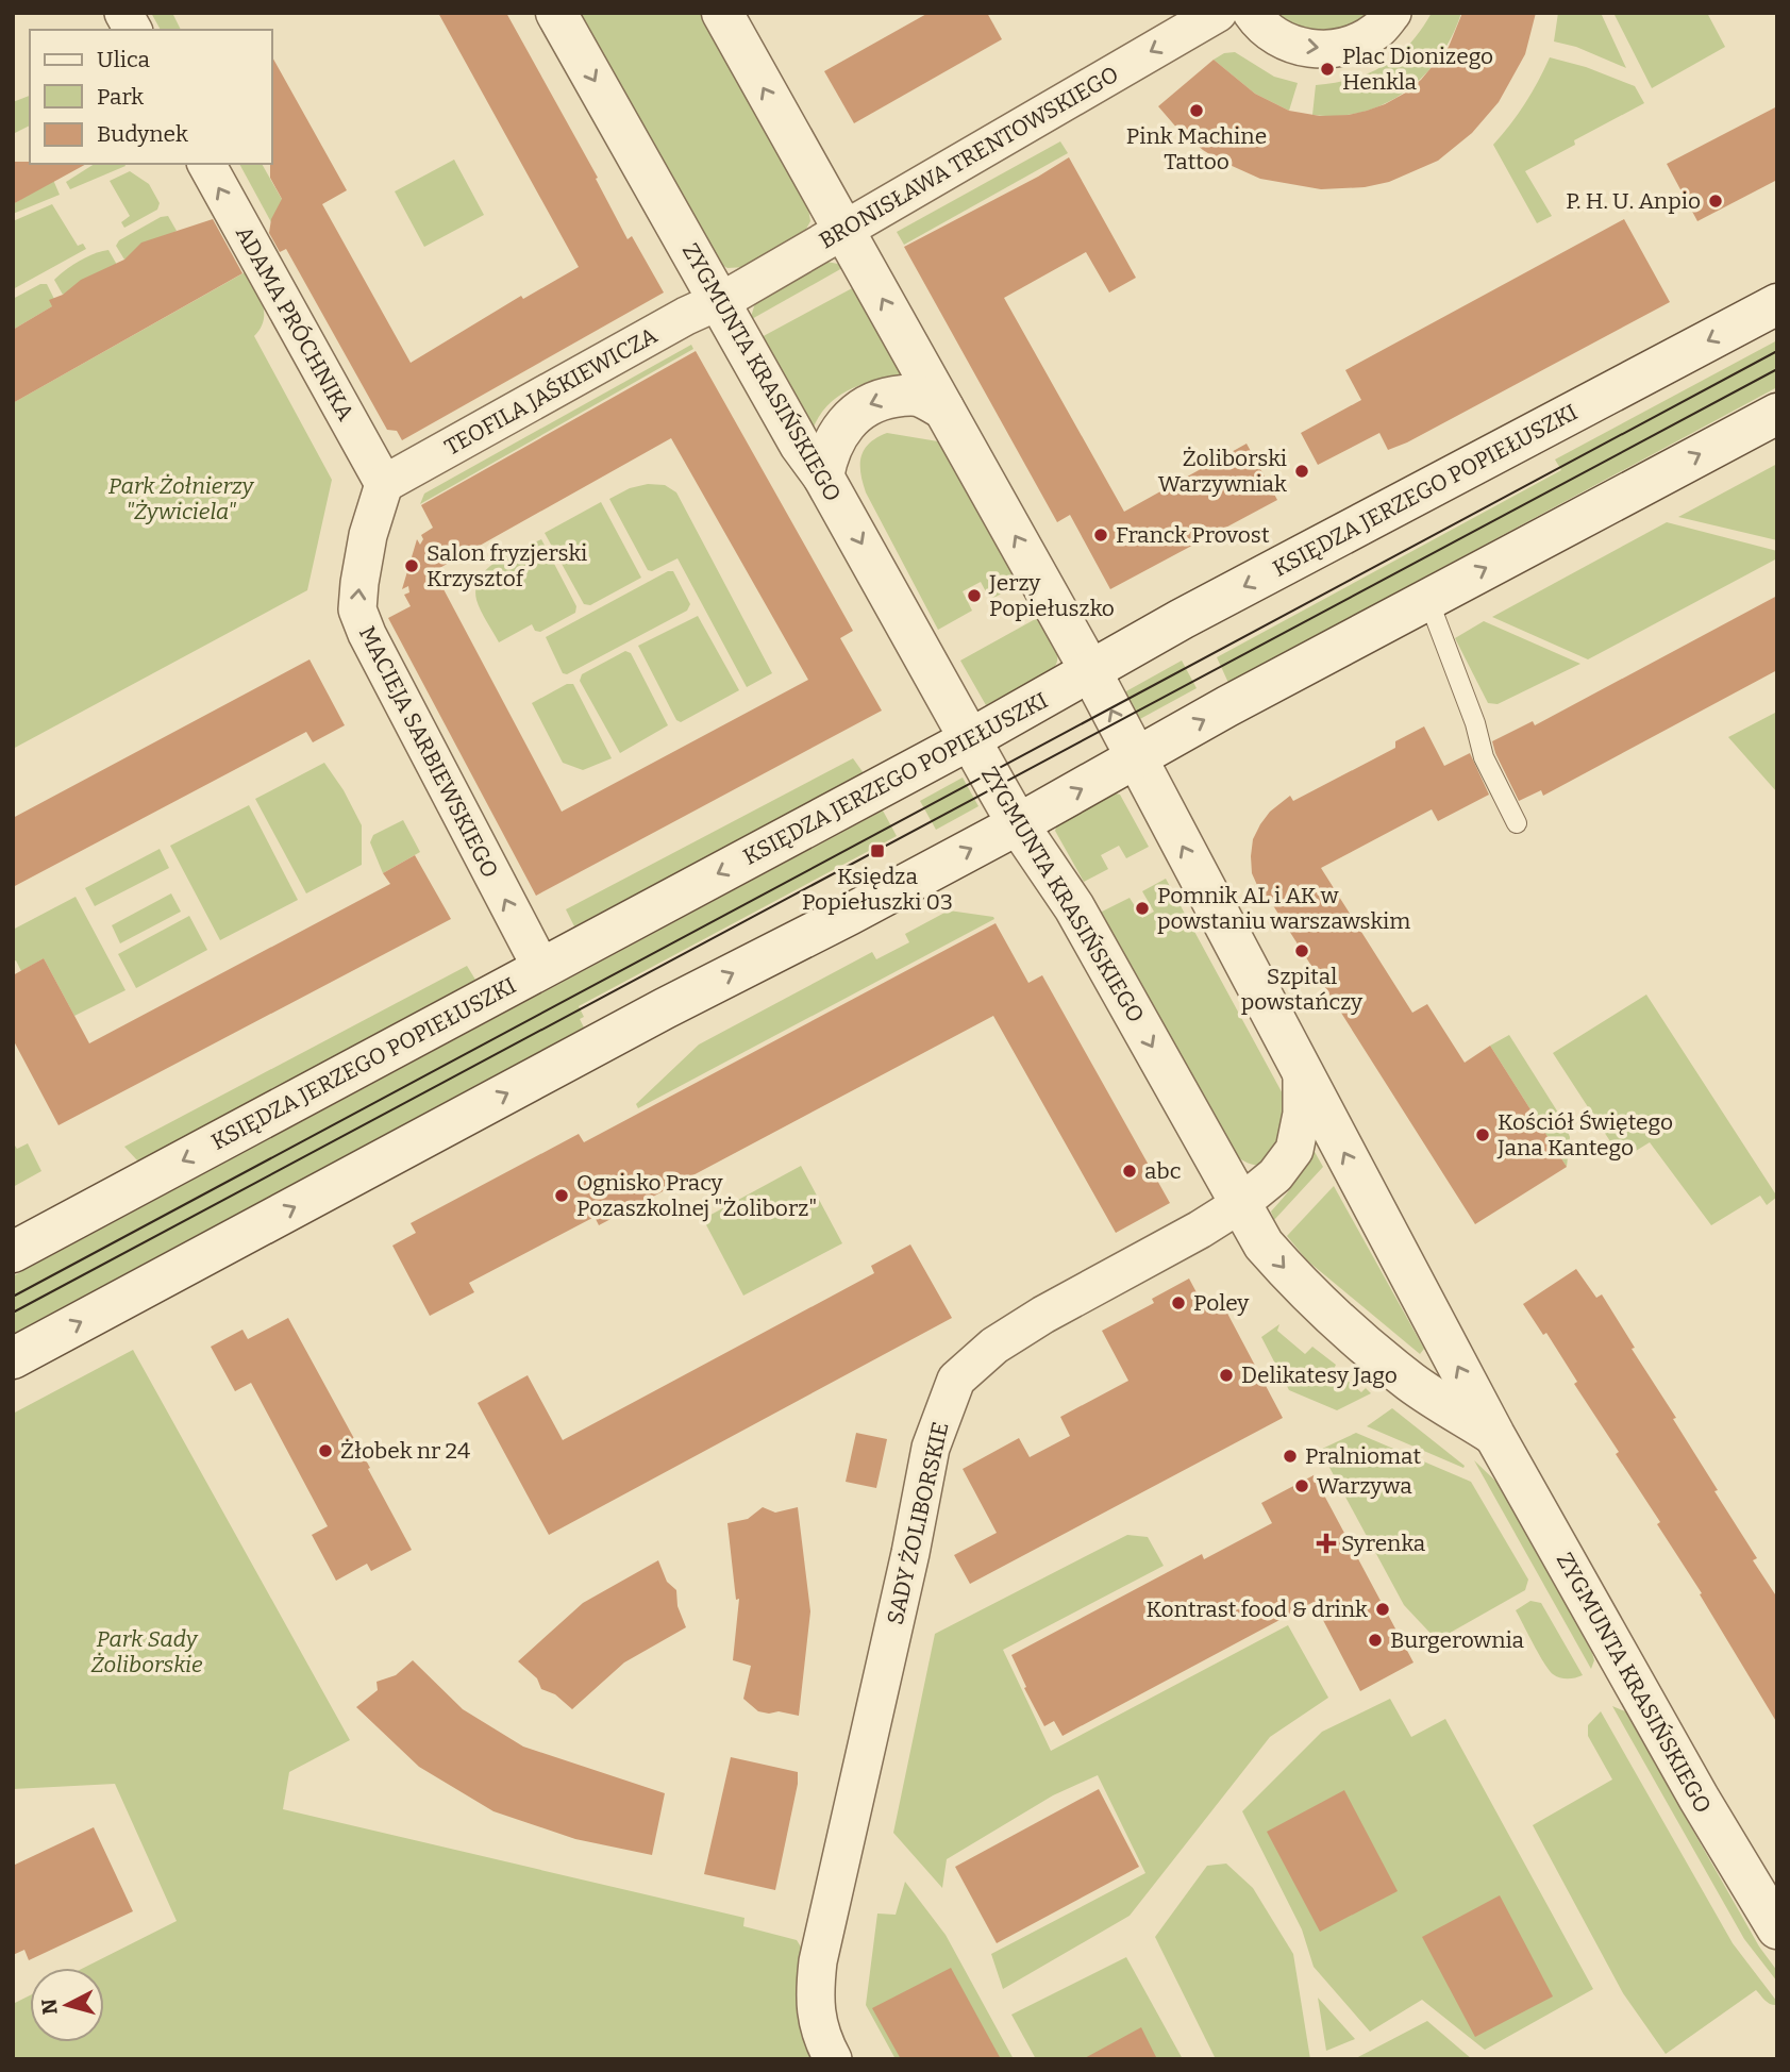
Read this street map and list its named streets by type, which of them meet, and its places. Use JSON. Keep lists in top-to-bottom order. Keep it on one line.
{"streets":{"street":["BRONISŁAWA TRENTOWSKIEGO","ADAMA PRÓCHNIKA","ZYGMUNTA KRASIŃSKIEGO","TEOFILA JAŚKIEWICZA","KSIĘDZA JERZEGO POPIEŁUSZKI","MACIEJA SARBIEWSKIEGO","SADY ŻOLIBORSKIE"]},"crossings":[["BRONISŁAWA TRENTOWSKIEGO","ZYGMUNTA KRASIŃSKIEGO"],["BRONISŁAWA TRENTOWSKIEGO","TEOFILA JAŚKIEWICZA"],["ADAMA PRÓCHNIKA","TEOFILA JAŚKIEWICZA"],["ADAMA PRÓCHNIKA","MACIEJA SARBIEWSKIEGO"],["ZYGMUNTA KRASIŃSKIEGO","TEOFILA JAŚKIEWICZA"],["ZYGMUNTA KRASIŃSKIEGO","KSIĘDZA JERZEGO POPIEŁUSZKI"],["ZYGMUNTA KRASIŃSKIEGO","SADY ŻOLIBORSKIE"],["TEOFILA JAŚKIEWICZA","MACIEJA SARBIEWSKIEGO"],["KSIĘDZA JERZEGO POPIEŁUSZKI","MACIEJA SARBIEWSKIEGO"]],"one_way":["BRONISŁAWA TRENTOWSKIEGO","ADAMA PRÓCHNIKA","MACIEJA SARBIEWSKIEGO"],"parks":["Park Żołnierzy \"Żywiciela\"","Park Sady Żoliborskie"],"places":{"other":["Plac Dionizego Henkla","Pink Machine Tattoo","P. H. U. Anpio","Żoliborski Warzywniak","Franck Provost","Salon fryzjerski Krzysztof","Jerzy Popiełuszko","Pomnik AL i AK w powstaniu warszawskim","Szpital powstańczy","Kościół Świętego Jana Kantego","abc","Ognisko Pracy Pozaszkolnej \"Żoliborz\"","Poley","Delikatesy Jago","Żłobek nr 24","Pralniomat","Warzywa","Kontrast food & drink","Burgerownia"],"transit":["Księdza Popiełuszki 03"],"health":["Syrenka"]},"legend":["Ulica","Park","Budynek"],"north":"left"}
